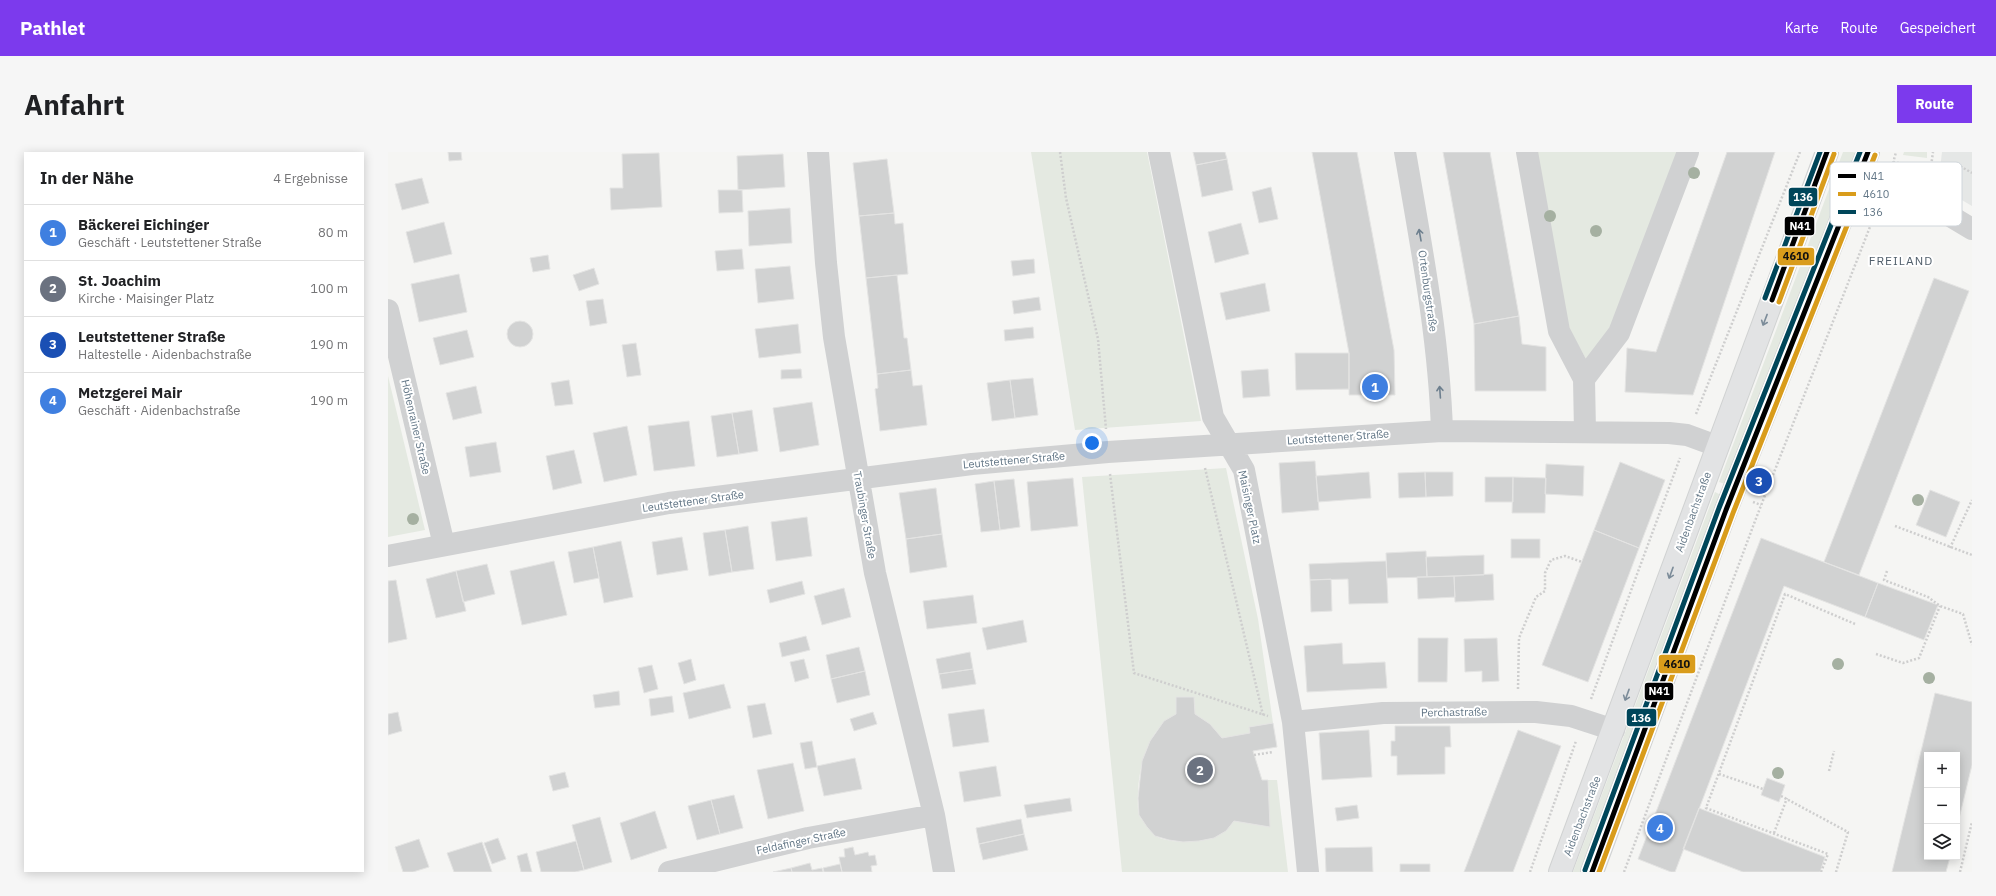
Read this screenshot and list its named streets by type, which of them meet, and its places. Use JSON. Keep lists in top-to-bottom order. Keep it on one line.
{"streets":{"main road":["Aidenbachstraße"],"street":["Ortenburgstraße","Höhenrainer Straße","Leutstettener Straße","Maisinger Platz","Traubinger Straße","Perchastraße","Feldafinger Straße"]},"crossings":[["Ortenburgstraße","Leutstettener Straße"],["Höhenrainer Straße","Leutstettener Straße"],["Leutstettener Straße","Maisinger Platz"],["Leutstettener Straße","Aidenbachstraße"],["Leutstettener Straße","Traubinger Straße"],["Maisinger Platz","Perchastraße"],["Aidenbachstraße","Perchastraße"],["Traubinger Straße","Feldafinger Straße"]],"districts":["FREILAND"],"lines":["transit line N41","transit line 136","transit line 4610"],"legend":["N41","4610","136"],"page":{"header":"Pathlet","nav":["Karte","Route","Gespeichert"],"buttons":"Route","title":"Anfahrt","heading":["In der Nähe","4 Ergebnisse"],"list":[{"mark":"1","name":"Bäckerei Eichinger","note":"Geschäft · Leutstettener Straße","value":"80 m"},{"mark":"2","name":"St. Joachim","note":"Kirche · Maisinger Platz","value":"100 m"},{"mark":"3","name":"Leutstettener Straße","note":"Haltestelle · Aidenbachstraße","value":"190 m"},{"mark":"4","name":"Metzgerei Mair","note":"Geschäft · Aidenbachstraße","value":"190 m"}],"pins":["1","3","2","4"],"map_buttons":["+","−"]}}
